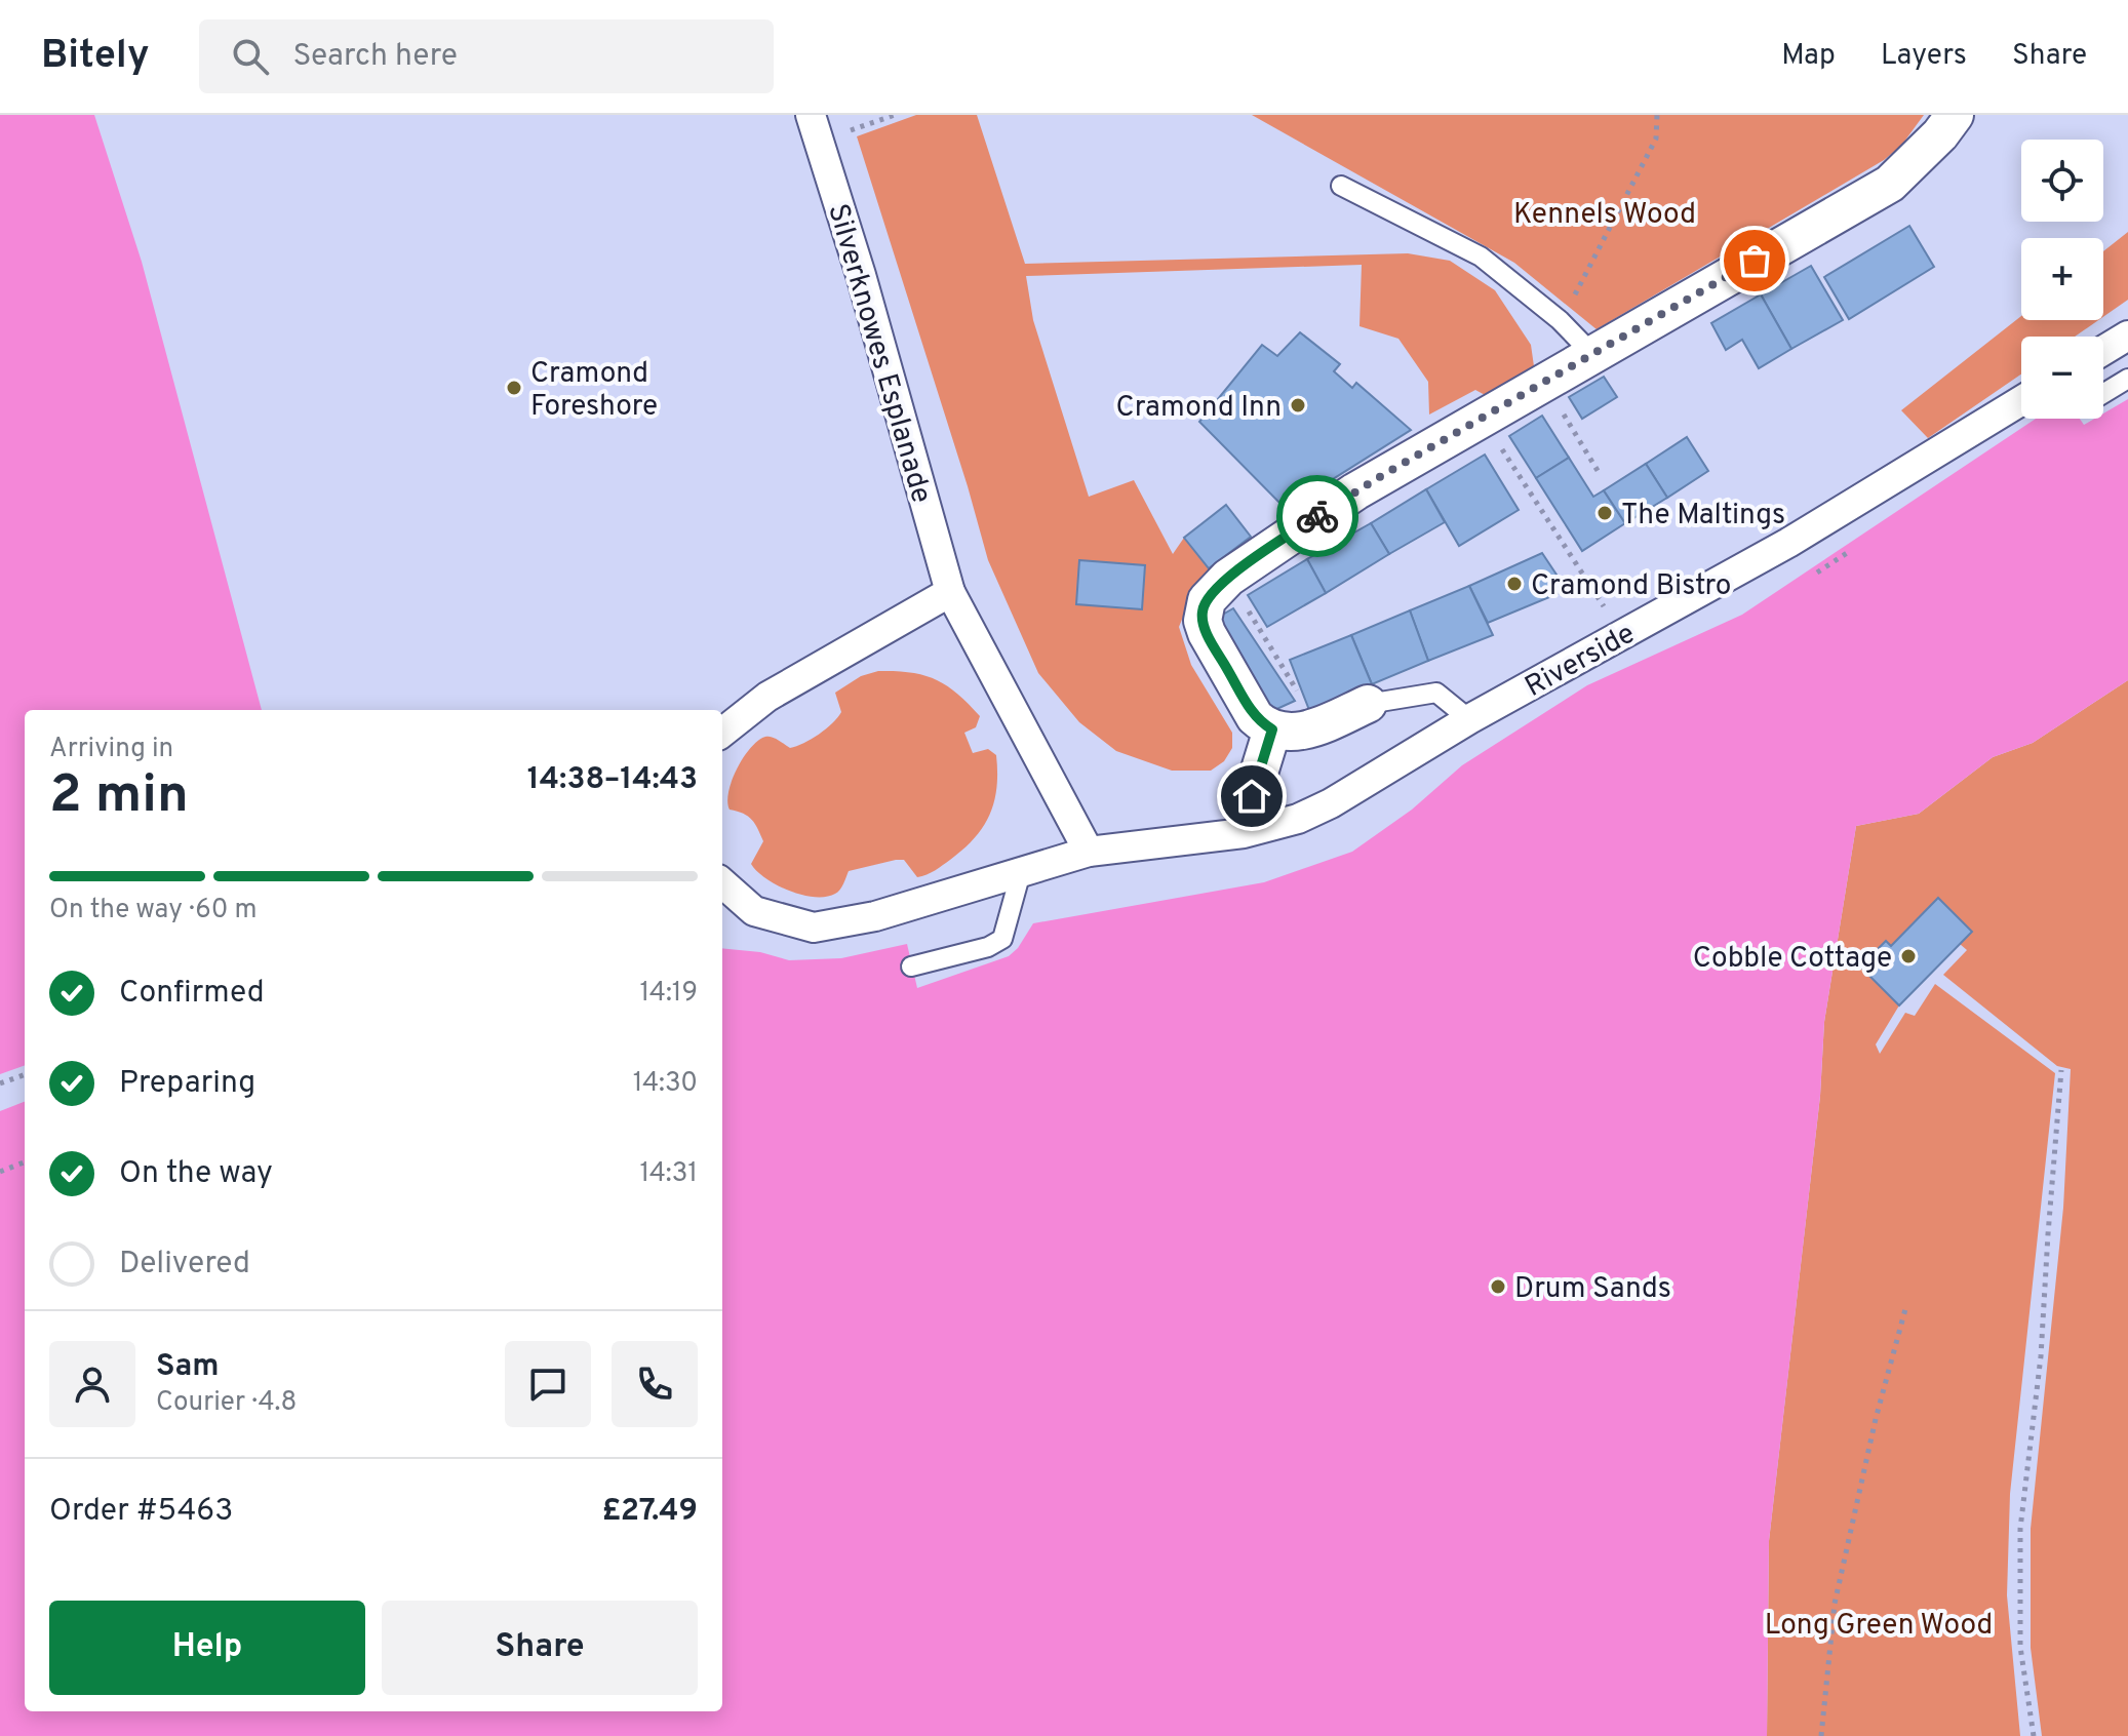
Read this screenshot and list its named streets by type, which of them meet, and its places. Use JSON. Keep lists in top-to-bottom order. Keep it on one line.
{"streets":{"street":["Silverknowes Esplanade","Riverside"]},"crossings":[["Silverknowes Esplanade","Riverside"]],"parks":["Kennels Wood","Long Green Wood"],"places":["Cramond Foreshore","Cramond Inn","The Maltings","Cramond Bistro","Cobble Cottage","Drum Sands"],"page":{"header":"Bitely","search":"Search here","nav":["Map","Layers","Share"],"map_buttons":["+","−"],"heading":["2 min","Arriving in","14:38–14:43"],"panel":["Sam","Courier · 4.8","Order #5463","£27.49"],"bar":"On the way · 60 m","list":[["Confirmed","14:19"],["Preparing","14:30"],["On the way","14:31"],"Delivered"],"buttons":["Help","Share"]}}
